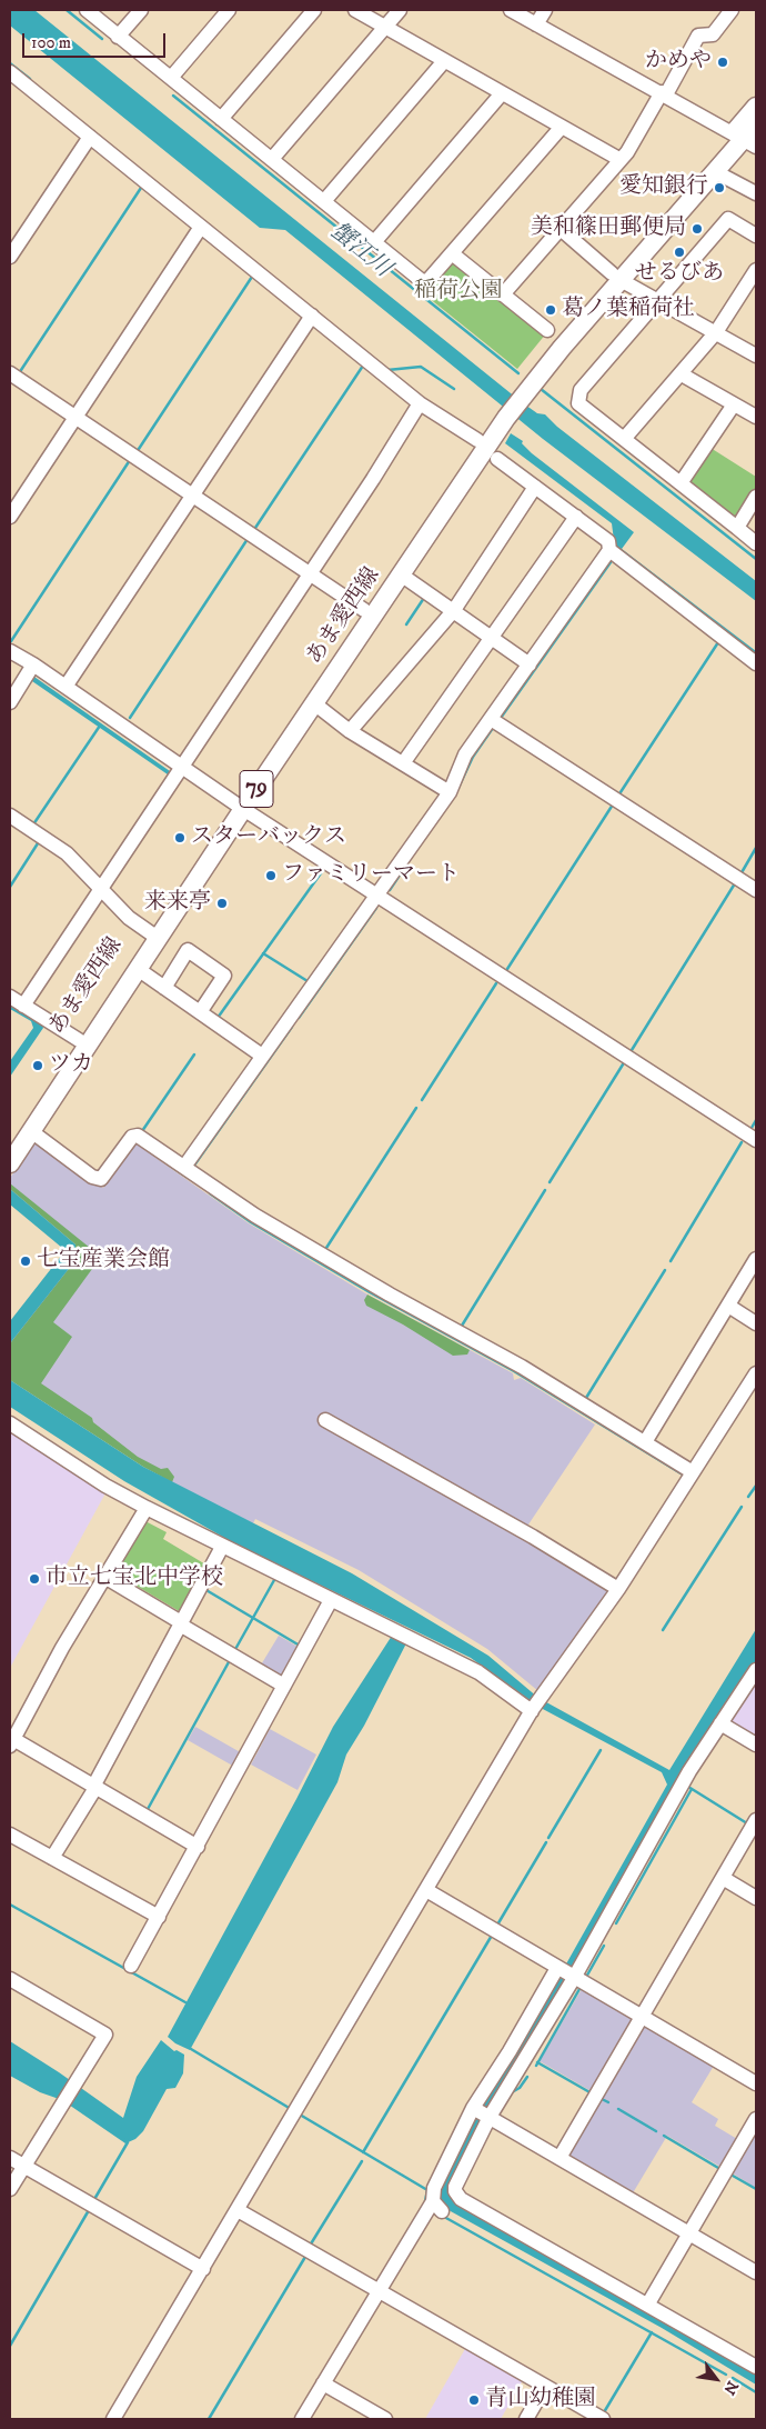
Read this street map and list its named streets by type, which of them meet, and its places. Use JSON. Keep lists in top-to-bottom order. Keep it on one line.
{"streets":{"main road":["あま愛西線","79"]},"water":["蟹江川"],"parks":["稲荷公園"],"places":["かめや","愛知銀行","美和篠田郵便局","せるびあ","葛ノ葉稲荷社","スターバックス","ファミリーマート","来来亭","ツカ","七宝産業会館","市立七宝北中学校","青山幼稚園"],"scale_bar":"100 m","north":"bottom right"}
